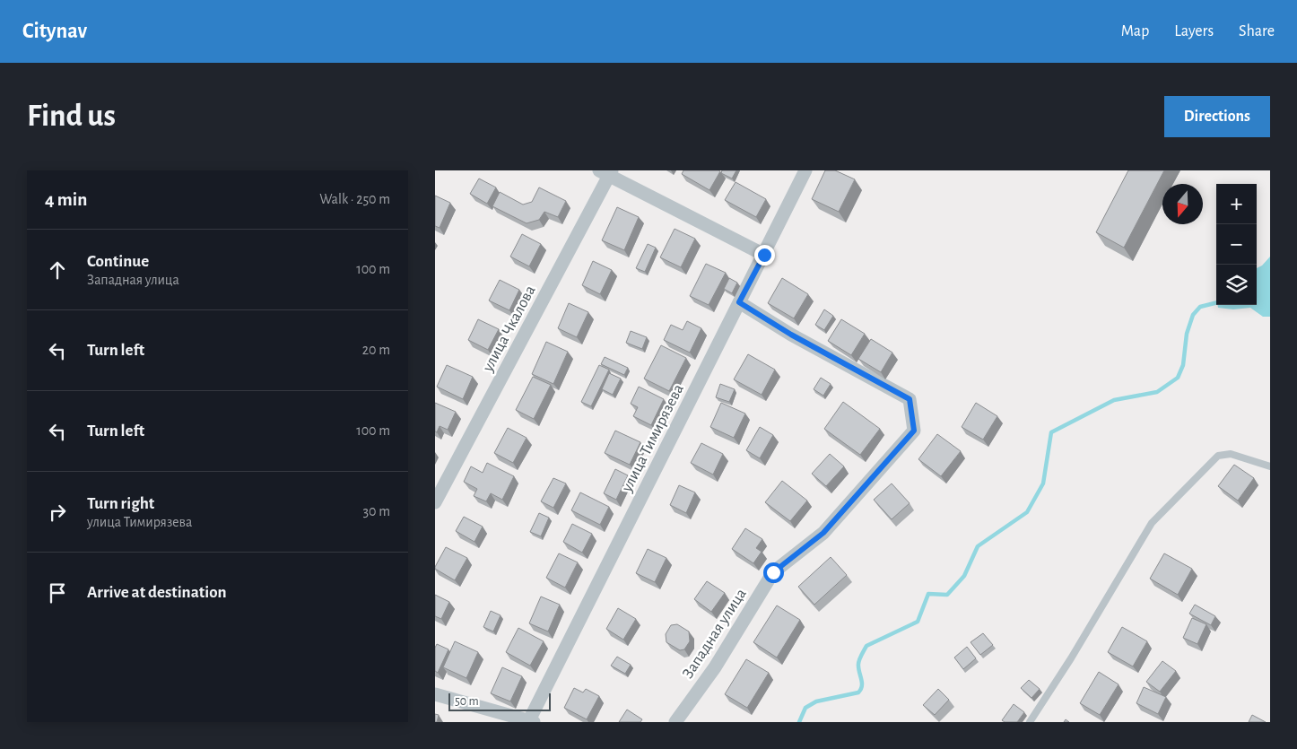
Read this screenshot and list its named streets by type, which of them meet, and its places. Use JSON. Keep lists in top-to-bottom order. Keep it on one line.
{"streets":{"street":["улица Чкалова","улица Тимирязева","Западная улица"]},"crossings":[["улица Тимирязева","Западная улица"]],"scale_bar":"50 m","north":"bottom","page":{"header":"Citynav","nav":["Map","Layers","Share"],"buttons":"Directions","title":"Find us","heading":["4 min","Walk · 250 m"],"map_buttons":["+","−"],"list":[["Continue","Западная улица","100 m"],["Turn left","20 m"],["Turn left","100 m"],["Turn right","улица Тимирязева","30 m"],"Arrive at destination"],"scale":"50 m"}}
